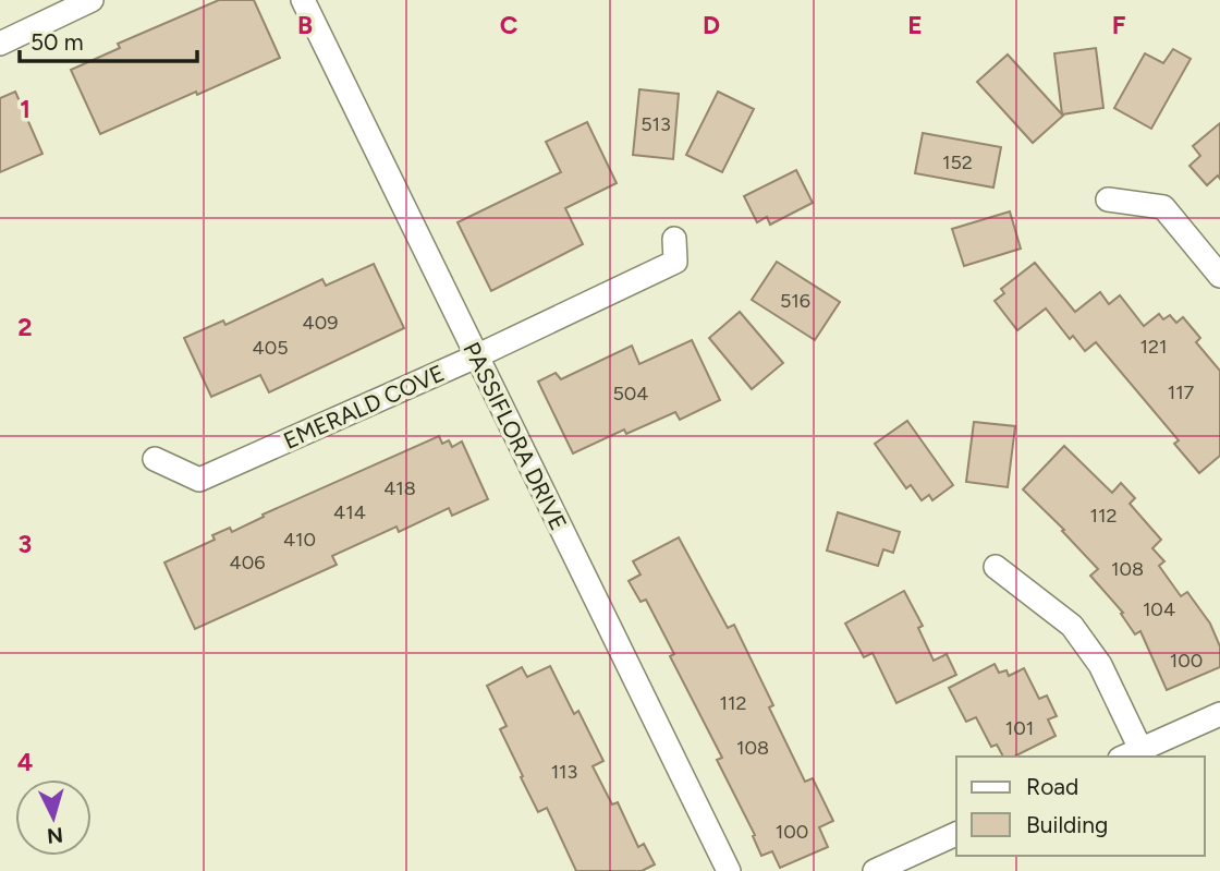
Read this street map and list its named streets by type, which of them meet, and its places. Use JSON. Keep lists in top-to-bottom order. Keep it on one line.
{"streets":{"street":["EMERALD COVE","PASSIFLORA DRIVE"]},"crossings":[["EMERALD COVE","PASSIFLORA DRIVE"]],"house_numbers":["513","152","516","409","121","405","117","504","418","414","112","410","406","108","104","100","112","101","108","113","100"],"legend":["Road","Building"],"scale_bar":"50 m","north":"bottom","grid":{"columns":["B","C","D","E","F"],"rows":["1","2","3","4"]}}
